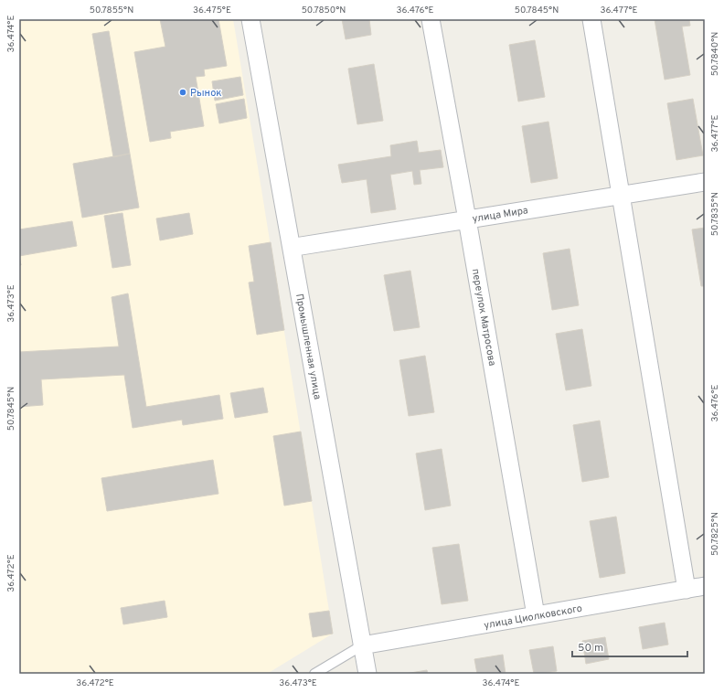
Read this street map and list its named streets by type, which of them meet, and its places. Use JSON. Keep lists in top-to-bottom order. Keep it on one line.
{"streets":{"street":["улица Мира","переулок Матросова","Промышленная улица","улица Циолковского"]},"crossings":[["улица Мира","переулок Матросова"],["переулок Матросова","улица Циолковского"],["Промышленная улица","улица Циолковского"]],"places":["Рынок"],"scale_bar":"50 m","coordinates":["50.7855°N","36.475°E","50.7850°N","36.476°E","50.7845°N","36.477°E","36.474°E","50.7840°N","50.7835°N","36.473°E","50.7825°N","36.472°E"]}
